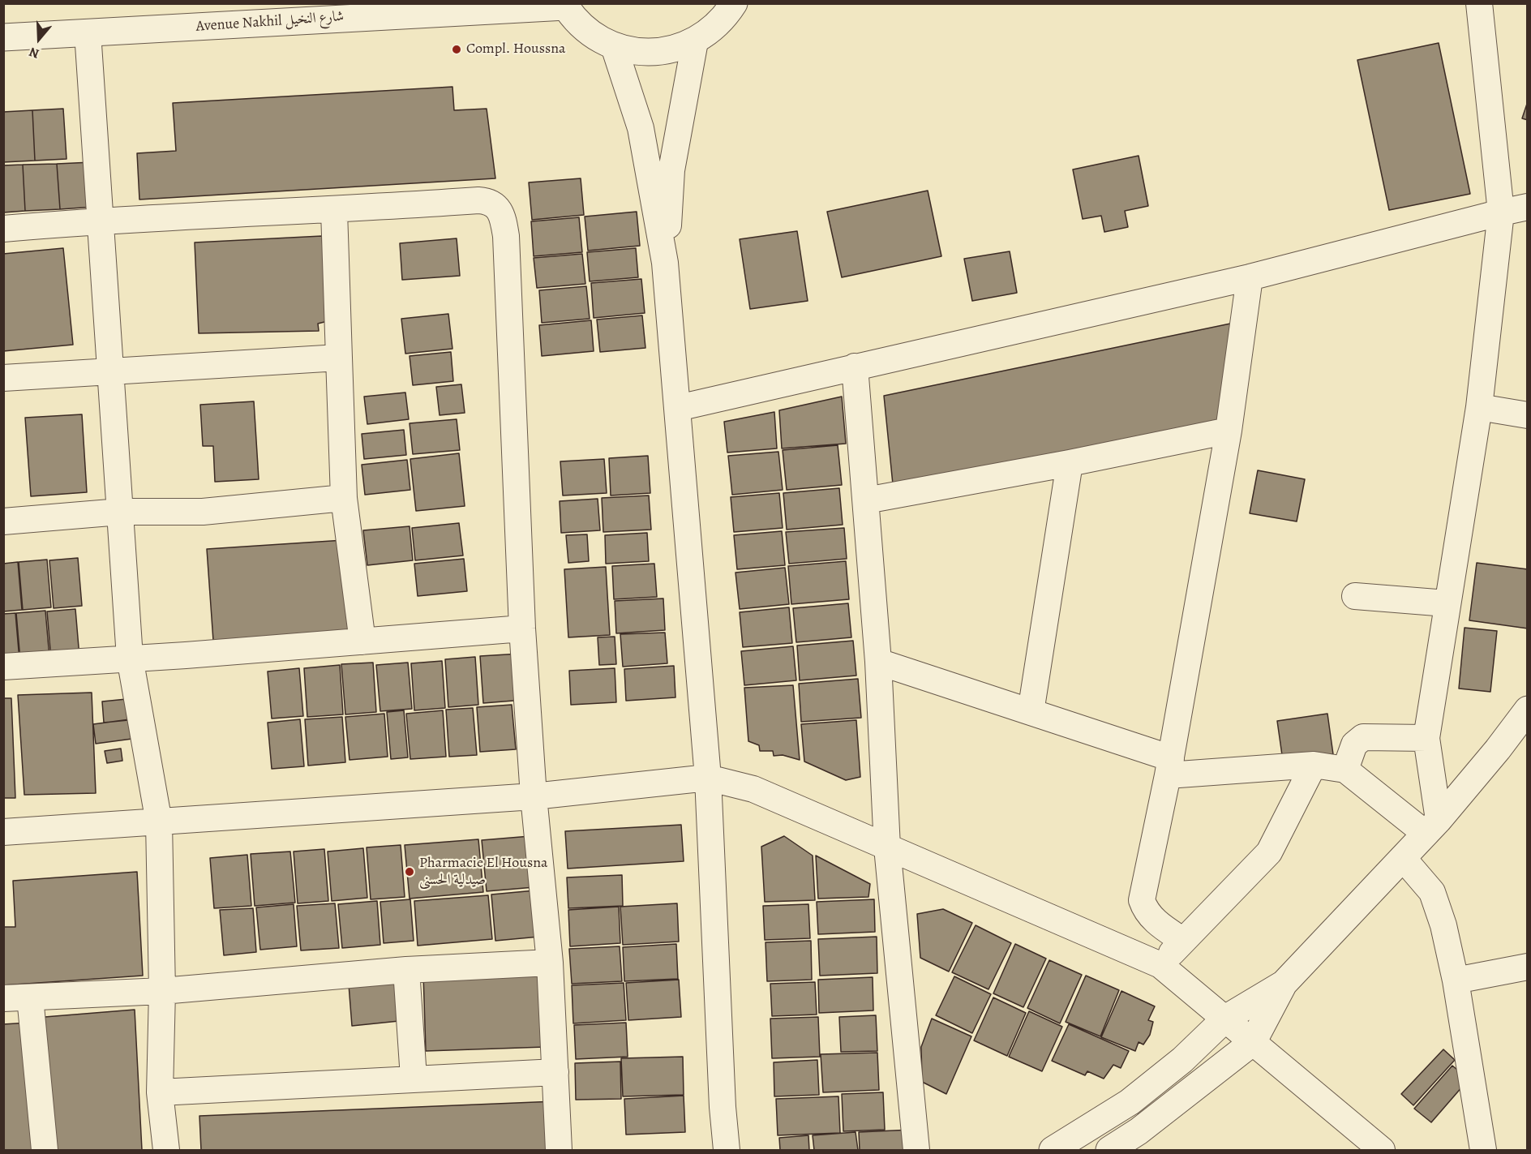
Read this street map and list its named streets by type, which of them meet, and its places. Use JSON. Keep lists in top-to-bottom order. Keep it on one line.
{"streets":{"street":["Avenue Nakhil شارع النخيل"]},"places":["Compl. Houssna","Pharmacie El Housna صيدلية الحسنى"],"north":"bottom"}
